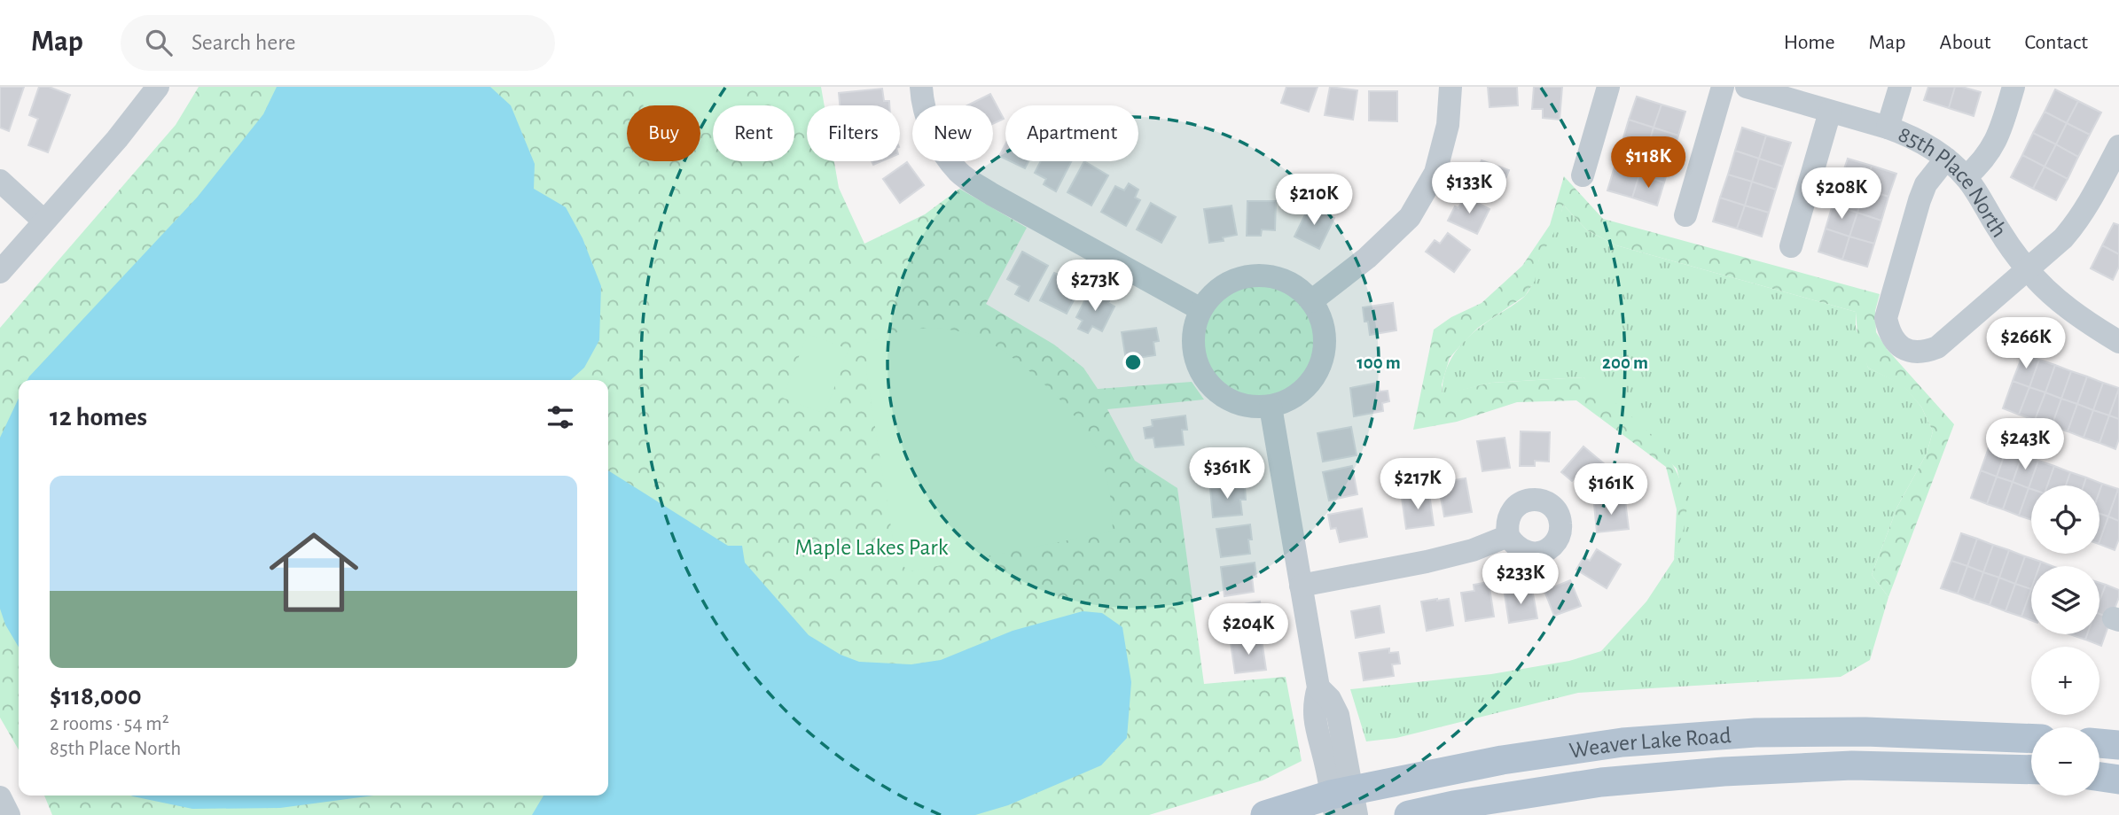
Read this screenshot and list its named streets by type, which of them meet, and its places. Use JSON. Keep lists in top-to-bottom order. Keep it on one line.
{"streets":{"main road":["Weaver Lake Road"],"street":["85th Place North"]},"parks":["Maple Lakes Park"],"page":{"header":"Map","search":"Search here","nav":["Home","Map","About","Contact"],"chip":["Buy","Rent","Filters","New","Apartment"],"price":["$118K","$133K","$208K","$210K","$273K","$266K","$243K","$361K","$217K","$161K","$233K","$204K"],"heading":"12 homes","list":[{"name":"$118,000","note":"2 rooms · 54 m² · 85th Place North"}],"map_buttons":["+","−"]},"rings":["100 m","200 m"]}
